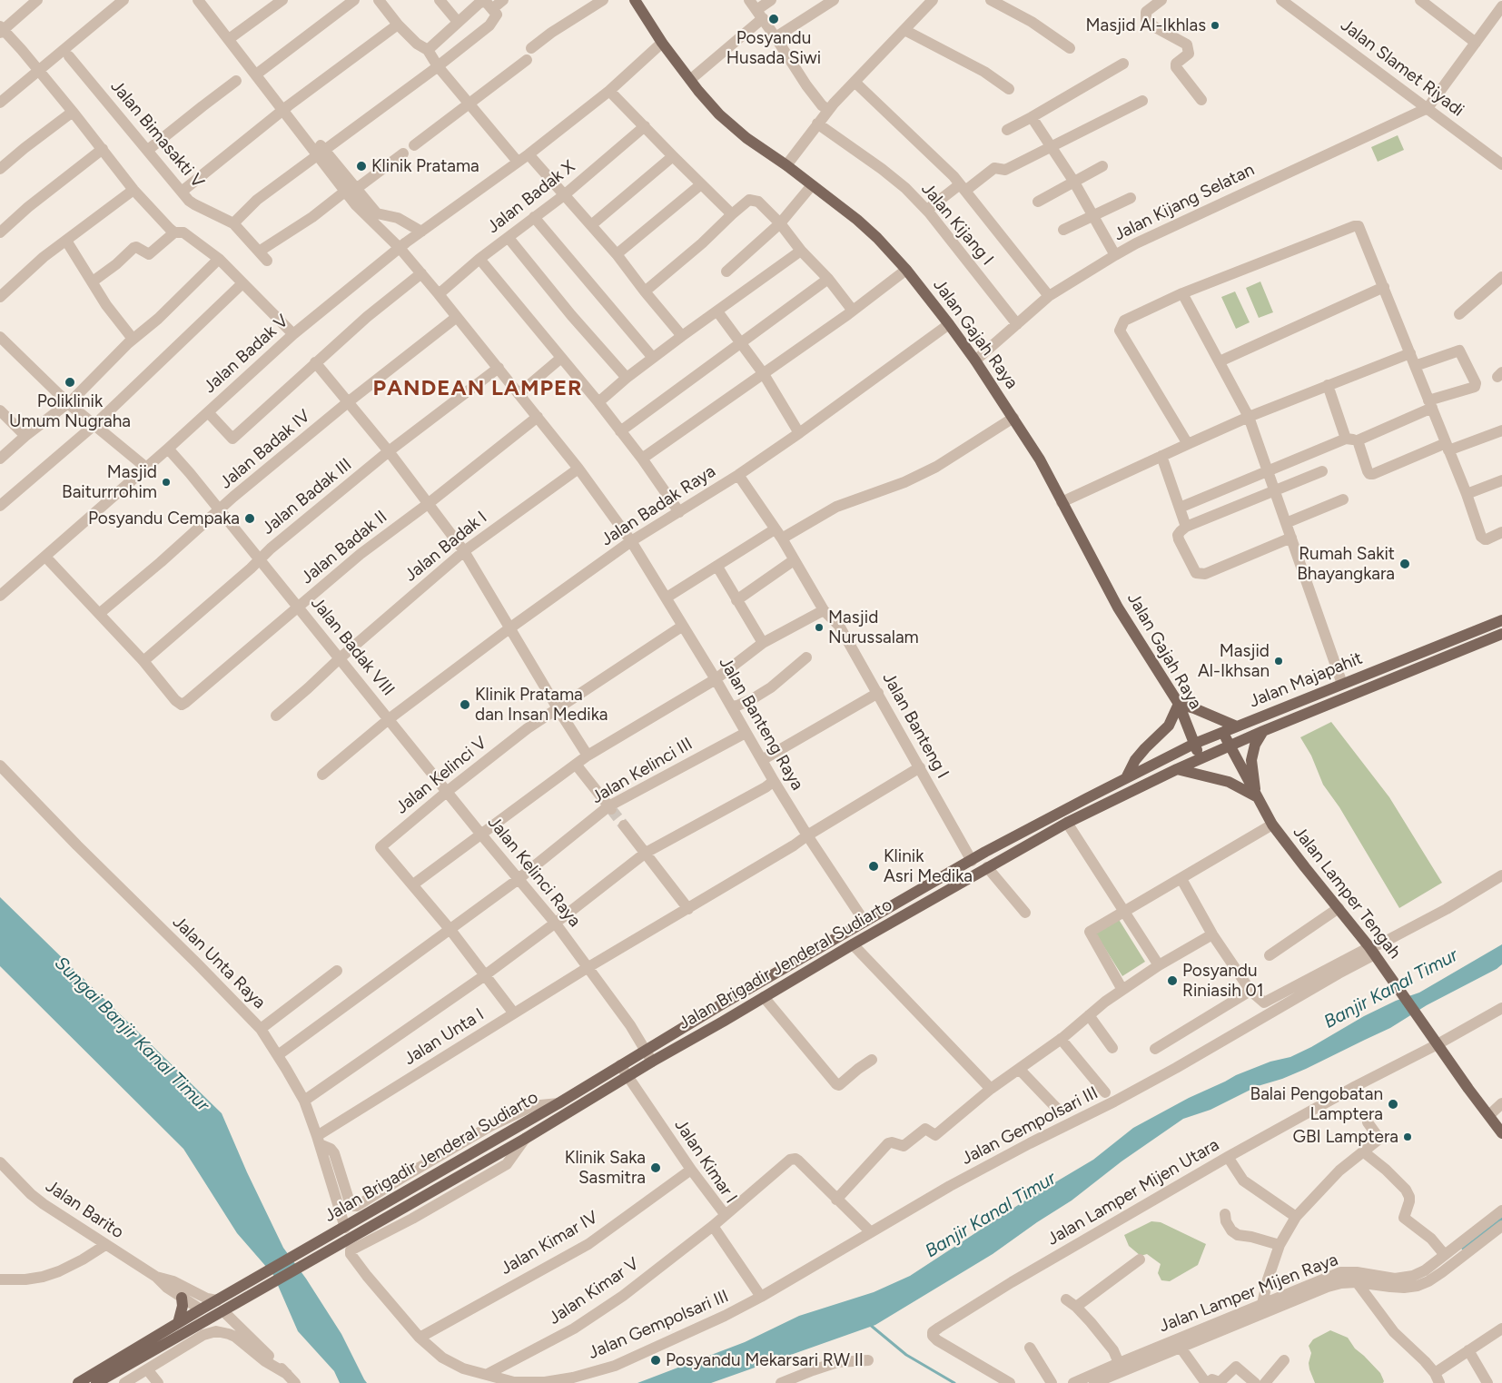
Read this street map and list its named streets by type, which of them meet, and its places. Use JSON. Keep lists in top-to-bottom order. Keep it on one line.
{"streets":{"main road":["Jalan Gajah Raya","Jalan Majapahit","Jalan Lamper Tengah","Jalan Brigadir Jenderal Sudiarto"],"street":["Jalan Slamet Riyadi","Jalan Bimasakti V","Jalan Badak X","Jalan Kijang Selatan","Jalan Kijang I","Jalan Badak V","Jalan Badak IV","Jalan Badak III","Jalan Badak Raya","Jalan Badak I","Jalan Badak II","Jalan Badak VIII","Jalan Banteng Raya","Jalan Banteng I","Jalan Kelinci III","Jalan Kelinci V","Jalan Kelinci Raya","Jalan Unta Raya","Jalan Unta I","Jalan Gempolsari III","Jalan Kimar I","Jalan Lamper Mijen Utara","Jalan Barito","Jalan Kimar IV","Jalan Kimar V","Jalan Lamper Mijen Raya"]},"crossings":[["Jalan Slamet Riyadi","Jalan Kijang Selatan"],["Jalan Bimasakti V","Jalan Banteng Raya"],["Jalan Badak X","Jalan Banteng Raya"],["Jalan Kijang Selatan","Jalan Kijang I"],["Jalan Kijang Selatan","Jalan Gajah Raya"],["Jalan Gajah Raya","Jalan Badak V"],["Jalan Gajah Raya","Jalan Badak Raya"],["Jalan Gajah Raya","Jalan Majapahit"],["Jalan Badak V","Jalan Badak VIII"],["Jalan Badak V","Jalan Banteng Raya"],["Jalan Badak IV","Jalan Badak VIII"],["Jalan Badak IV","Jalan Banteng Raya"],["Jalan Badak III","Jalan Badak II"],["Jalan Badak III","Jalan Badak VIII"],["Jalan Badak III","Jalan Banteng Raya"],["Jalan Badak Raya","Jalan Badak VIII"],["Jalan Badak Raya","Jalan Banteng Raya"],["Jalan Badak Raya","Jalan Banteng I"],["Jalan Badak Raya","Jalan Kelinci Raya"],["Jalan Badak I","Jalan Badak VIII"],["Jalan Badak I","Jalan Banteng Raya"],["Jalan Badak II","Jalan Badak VIII"],["Jalan Badak II","Jalan Banteng Raya"],["Jalan Badak VIII","Jalan Kelinci Raya"],["Jalan Majapahit","Jalan Lamper Tengah"],["Jalan Majapahit","Jalan Brigadir Jenderal Sudiarto"],["Jalan Banteng Raya","Jalan Kelinci III"],["Jalan Banteng Raya","Jalan Kelinci V"],["Jalan Banteng Raya","Jalan Brigadir Jenderal Sudiarto"],["Jalan Banteng Raya","Jalan Unta I"],["Jalan Banteng I","Jalan Brigadir Jenderal Sudiarto"],["Jalan Banteng I","Jalan Unta I"],["Jalan Kelinci III","Jalan Kelinci Raya"],["Jalan Kelinci III","Jalan Unta Raya"],["Jalan Kelinci V","Jalan Kelinci Raya"],["Jalan Kelinci Raya","Jalan Brigadir Jenderal Sudiarto"],["Jalan Kelinci Raya","Jalan Unta I"],["Jalan Lamper Tengah","Jalan Gempolsari III"],["Jalan Lamper Tengah","Jalan Lamper Mijen Utara"],["Jalan Unta Raya","Jalan Brigadir Jenderal Sudiarto"],["Jalan Unta Raya","Jalan Unta I"],["Jalan Brigadir Jenderal Sudiarto","Jalan Gempolsari III"],["Jalan Brigadir Jenderal Sudiarto","Jalan Kimar I"],["Jalan Gempolsari III","Jalan Kimar I"],["Jalan Gempolsari III","Jalan Kimar IV"],["Jalan Gempolsari III","Jalan Kimar V"],["Jalan Kimar I","Jalan Kimar IV"],["Jalan Kimar I","Jalan Kimar V"]],"districts":["PANDEAN LAMPER"],"water":["Banjir Kanal Timur","Sungai Banjir Kanal Timur"],"places":["Posyandu Husada Siwi","Masjid Al-Ikhlas","Klinik Pratama","Poliklinik Umum Nugraha","Masjid Baiturrrohim","Posyandu Cempaka","Rumah Sakit Bhayangkara","Masjid Nurussalam","Masjid Al-Ikhsan","Klinik Pratama dan Insan Medika","Klinik Asri Medika","Posyandu Riniasih 01","Balai Pengobatan Lamptera","GBI Lamptera","Klinik Saka Sasmitra","Posyandu Mekarsari RW II"]}
